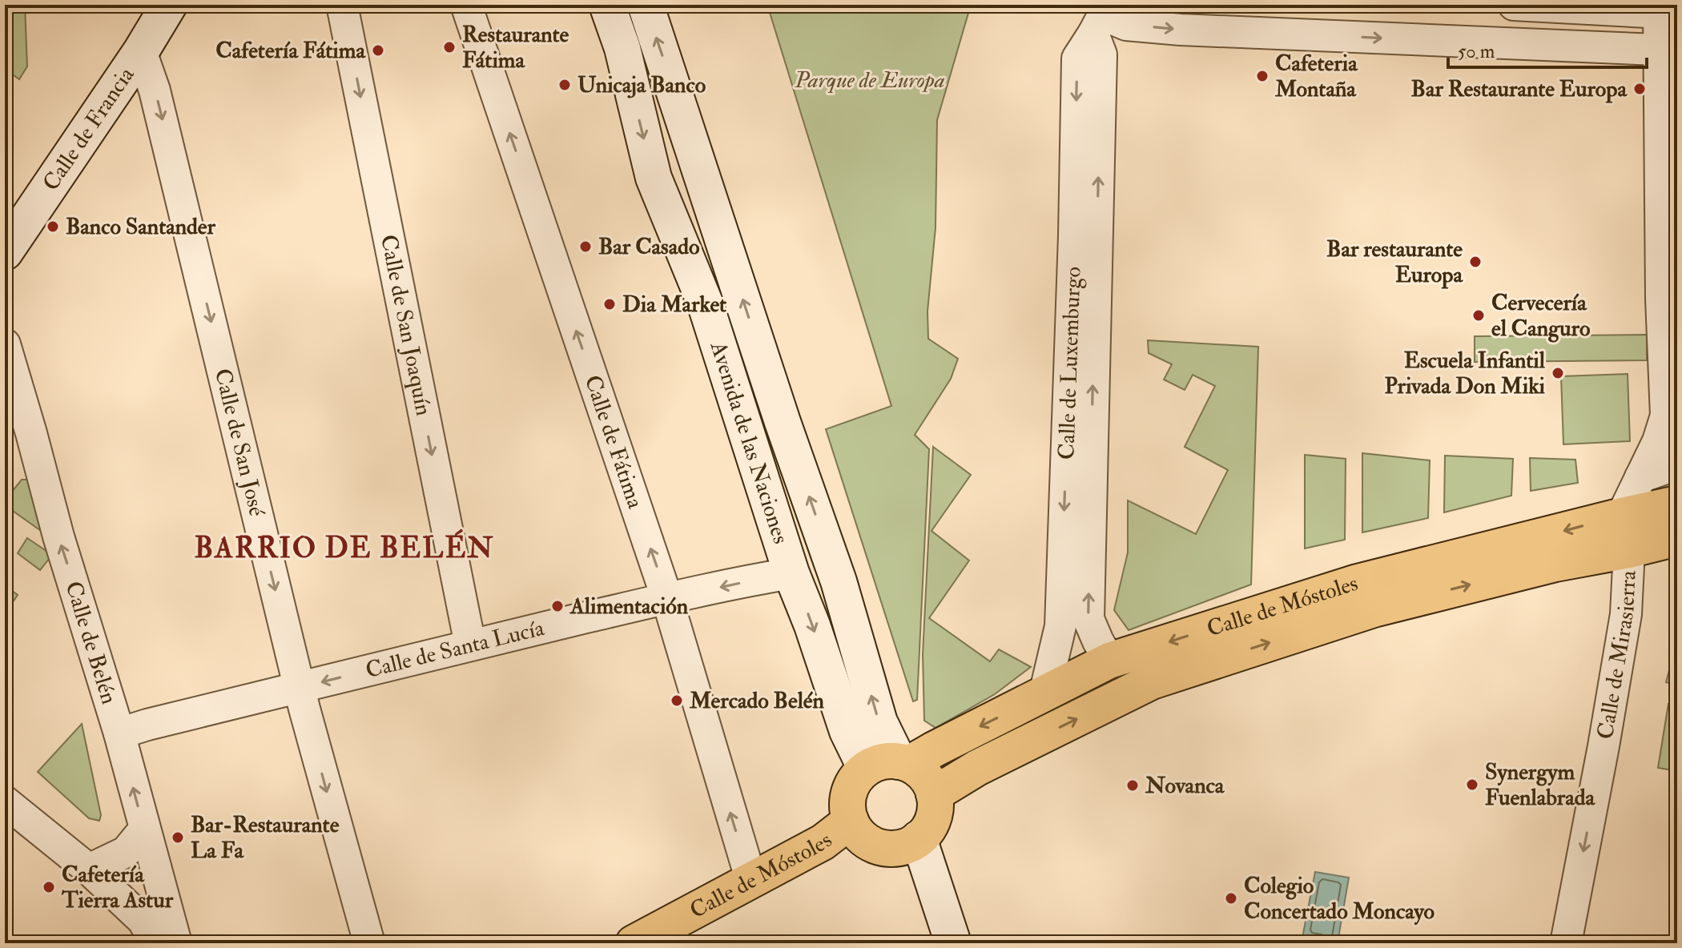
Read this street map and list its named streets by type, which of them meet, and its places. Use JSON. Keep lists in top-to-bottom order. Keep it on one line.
{"streets":{"main road":["Calle de Francia","Avenida de las Naciones","Calle de Móstoles"],"street":["Calle de San Joaquín","Calle de Luxemburgo","Calle de Fátima","Calle de San José","Calle de Belén","Calle de Santa Lucía","Calle de Mirasierra"]},"crossings":[["Calle de Francia","Calle de San José"],["Calle de San Joaquín","Calle de Santa Lucía"],["Calle de Luxemburgo","Calle de Móstoles"],["Calle de Fátima","Calle de Móstoles"],["Calle de Fátima","Calle de Santa Lucía"],["Calle de San José","Calle de Santa Lucía"],["Avenida de las Naciones","Calle de Móstoles"],["Avenida de las Naciones","Calle de Santa Lucía"],["Calle de Móstoles","Calle de Mirasierra"],["Calle de Belén","Calle de Santa Lucía"]],"one_way":["Calle de San Joaquín","Calle de Fátima","Calle de San José","Calle de Belén","Calle de Santa Lucía","Calle de Mirasierra"],"districts":["BARRIO DE BELÉN"],"parks":["Parque de Europa"],"places":["Restaurante Fátima","Cafetería Fátima","Cafeteria Montaña","Unicaja Banco","Bar Restaurante Europa","Banco Santander","Bar Casado","Bar restaurante Europa","Dia Market","Cervecería el Canguro","Escuela Infantil Privada Don Miki","Alimentación","Mercado Belén","Synergym Fuenlabrada","Novanca","Bar-Restaurante La Fa","Cafetería Tierra Astur","Colegio Concertado Moncayo"],"scale_bar":"50 m"}
